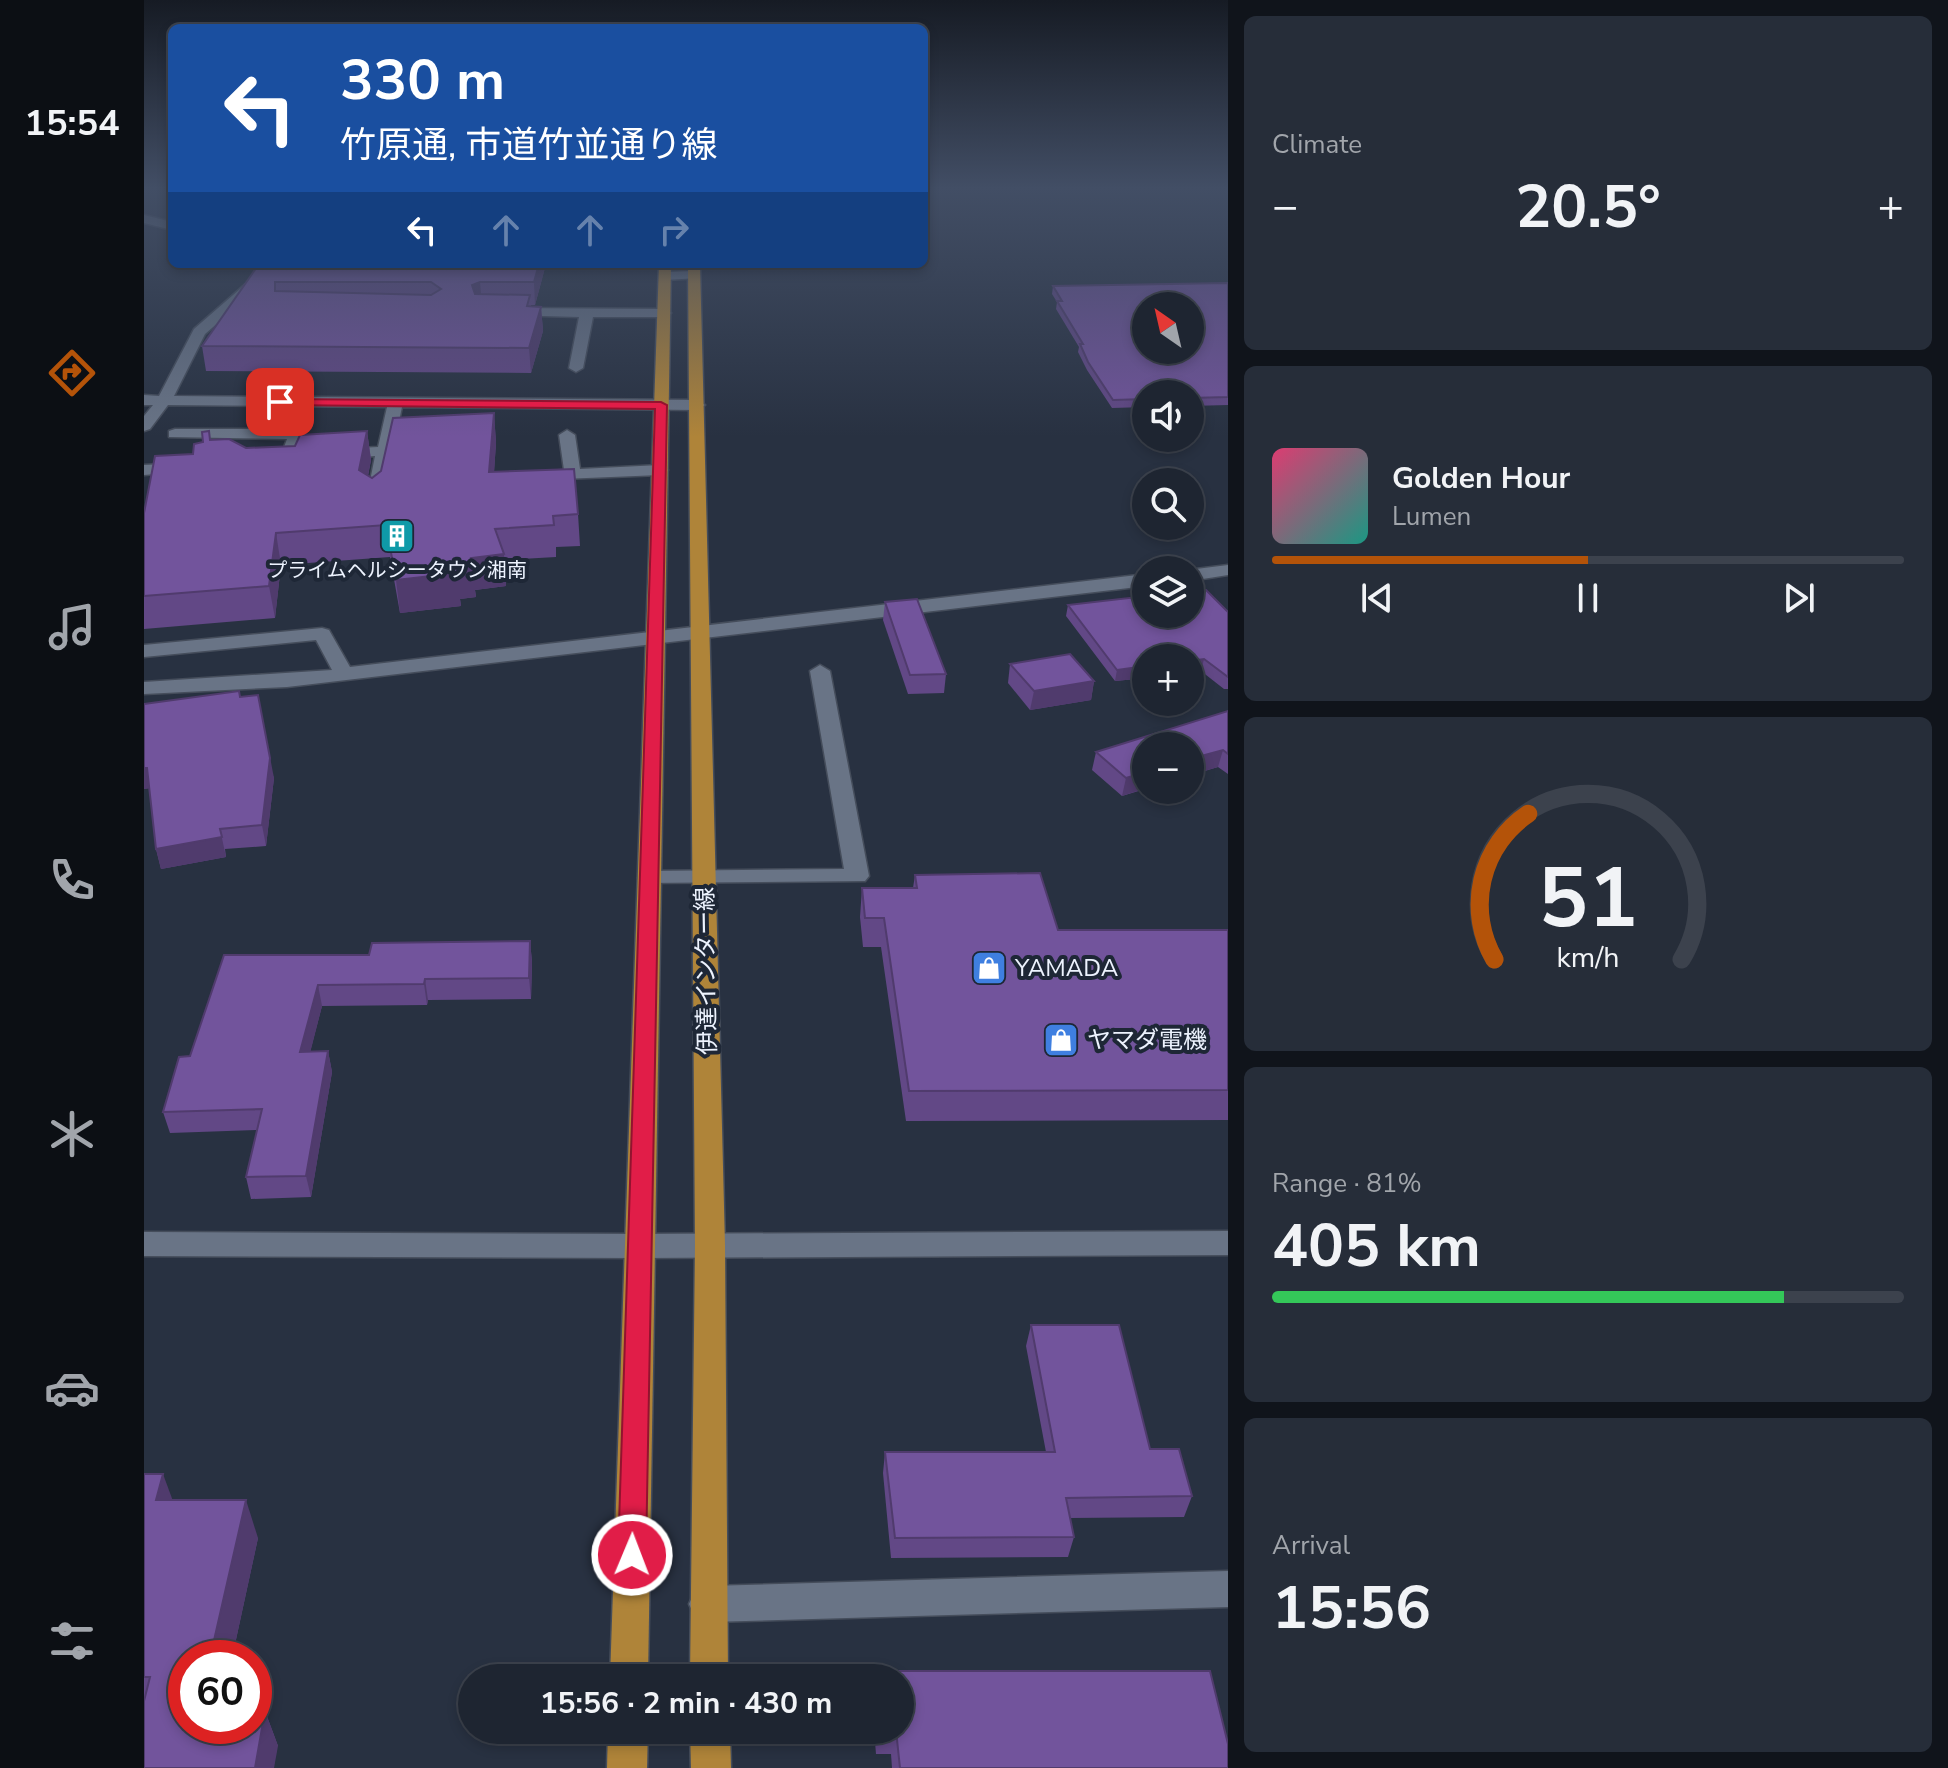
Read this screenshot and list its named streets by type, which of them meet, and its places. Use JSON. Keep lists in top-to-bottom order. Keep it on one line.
{"streets":{"main road":["伊達インター線"]},"places":{"building":["プライムヘルシータウン湘南"],"shop":["YAMADA","ヤマダ電機"]},"north":"top left","page":{"tabs":"15:54","tile":["Climate",["Range · 81%","405 km"],["Arrival","15:56"]],"turn":["330 m","竹原通, 市道竹並通り線"],"heat":["−","20.5°","+"],"map_buttons":["+","−"],"song":["Golden Hour","Lumen"],"limit":"60","trip":"15:56 · 2 min · 430 m","gauge":["51","km/h"]}}
